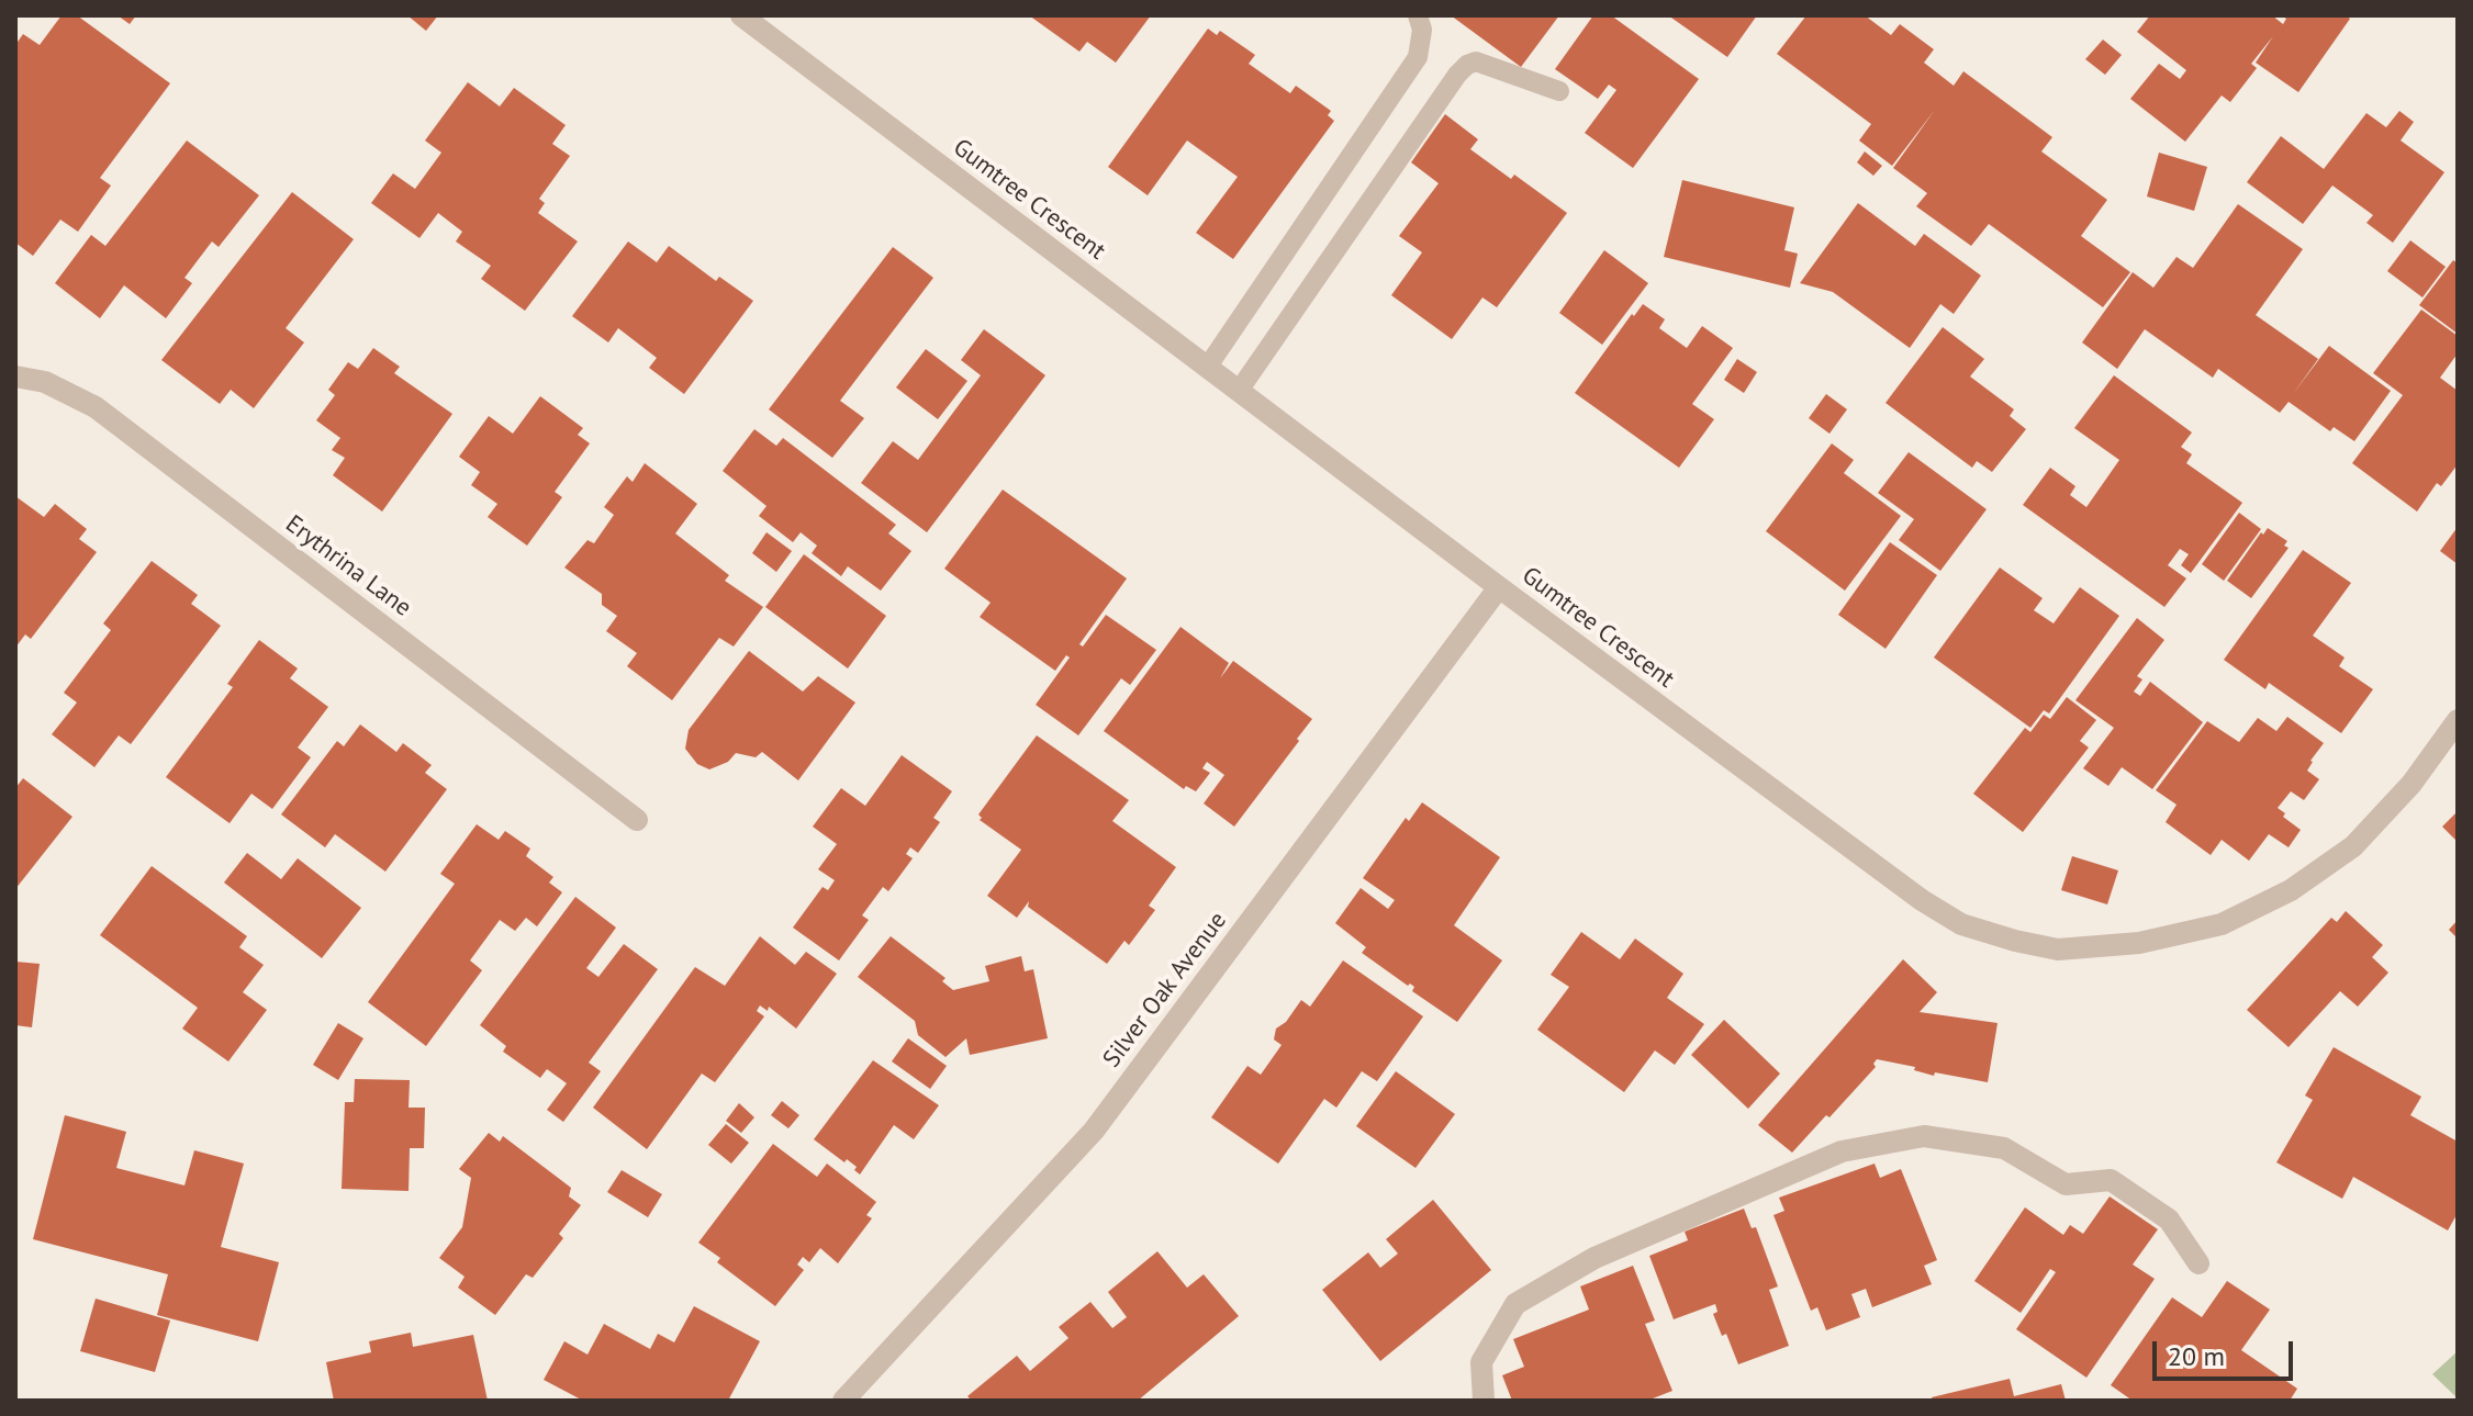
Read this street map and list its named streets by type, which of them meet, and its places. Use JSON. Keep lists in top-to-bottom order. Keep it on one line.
{"streets":{"street":["Gumtree Crescent","Erythrina Lane","Silver Oak Avenue"]},"crossings":[["Gumtree Crescent","Silver Oak Avenue"]],"scale_bar":"20 m"}
